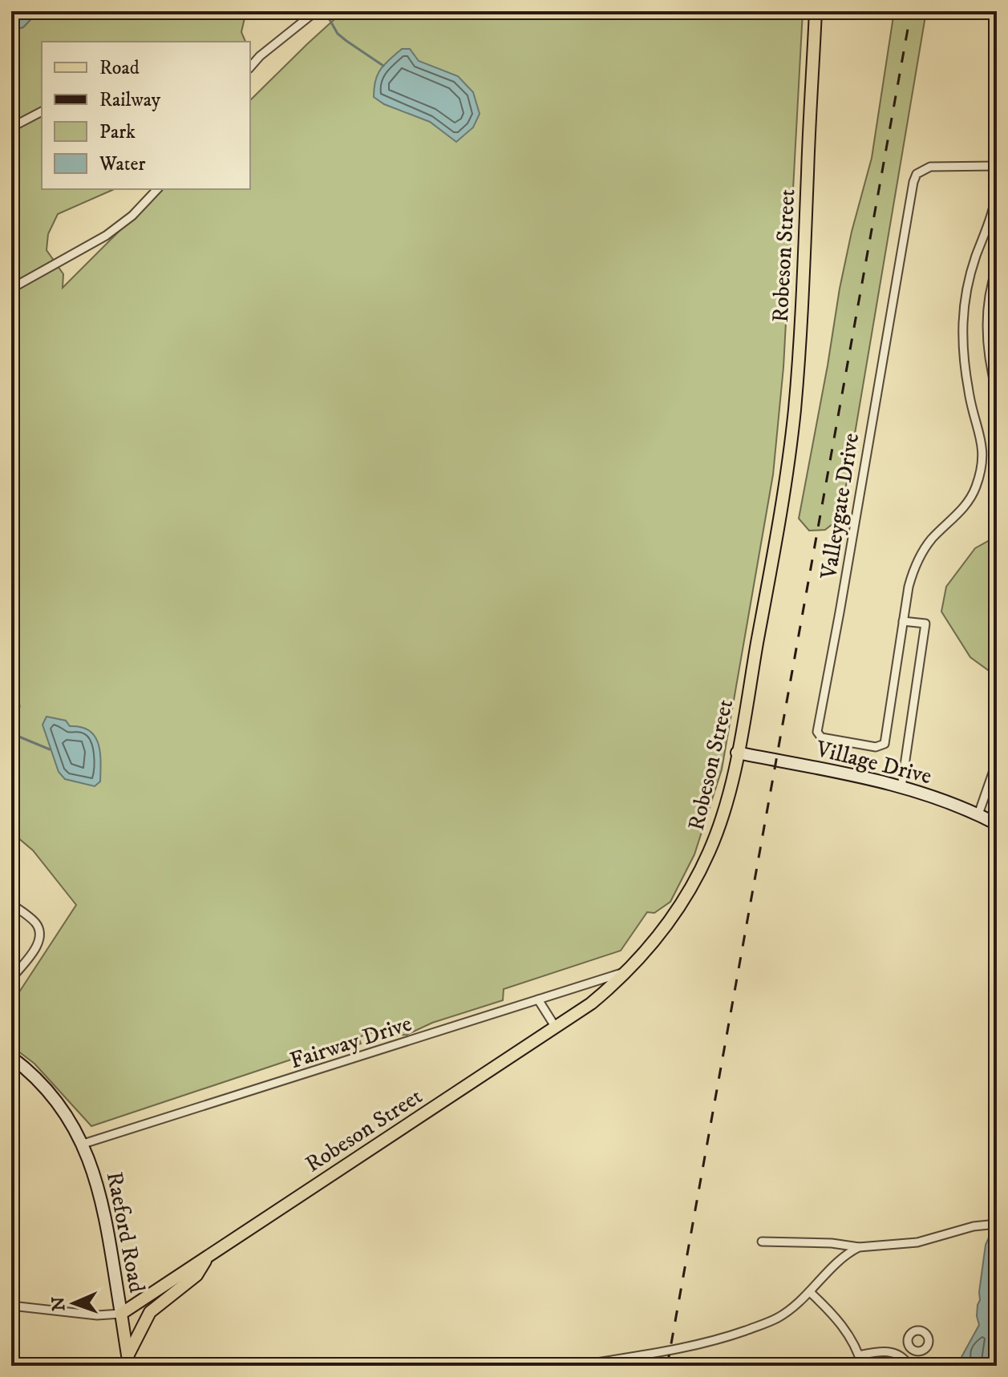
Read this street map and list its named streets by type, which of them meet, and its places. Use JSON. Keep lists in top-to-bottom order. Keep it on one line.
{"streets":{"main road":["Robeson Street","Village Drive","Raeford Road"],"street":["Valleygate Drive","Fairway Drive"]},"crossings":[["Robeson Street","Village Drive"],["Robeson Street","Fairway Drive"],["Robeson Street","Raeford Road"],["Fairway Drive","Raeford Road"]],"legend":["Road","Railway","Park","Water"],"north":"left"}
